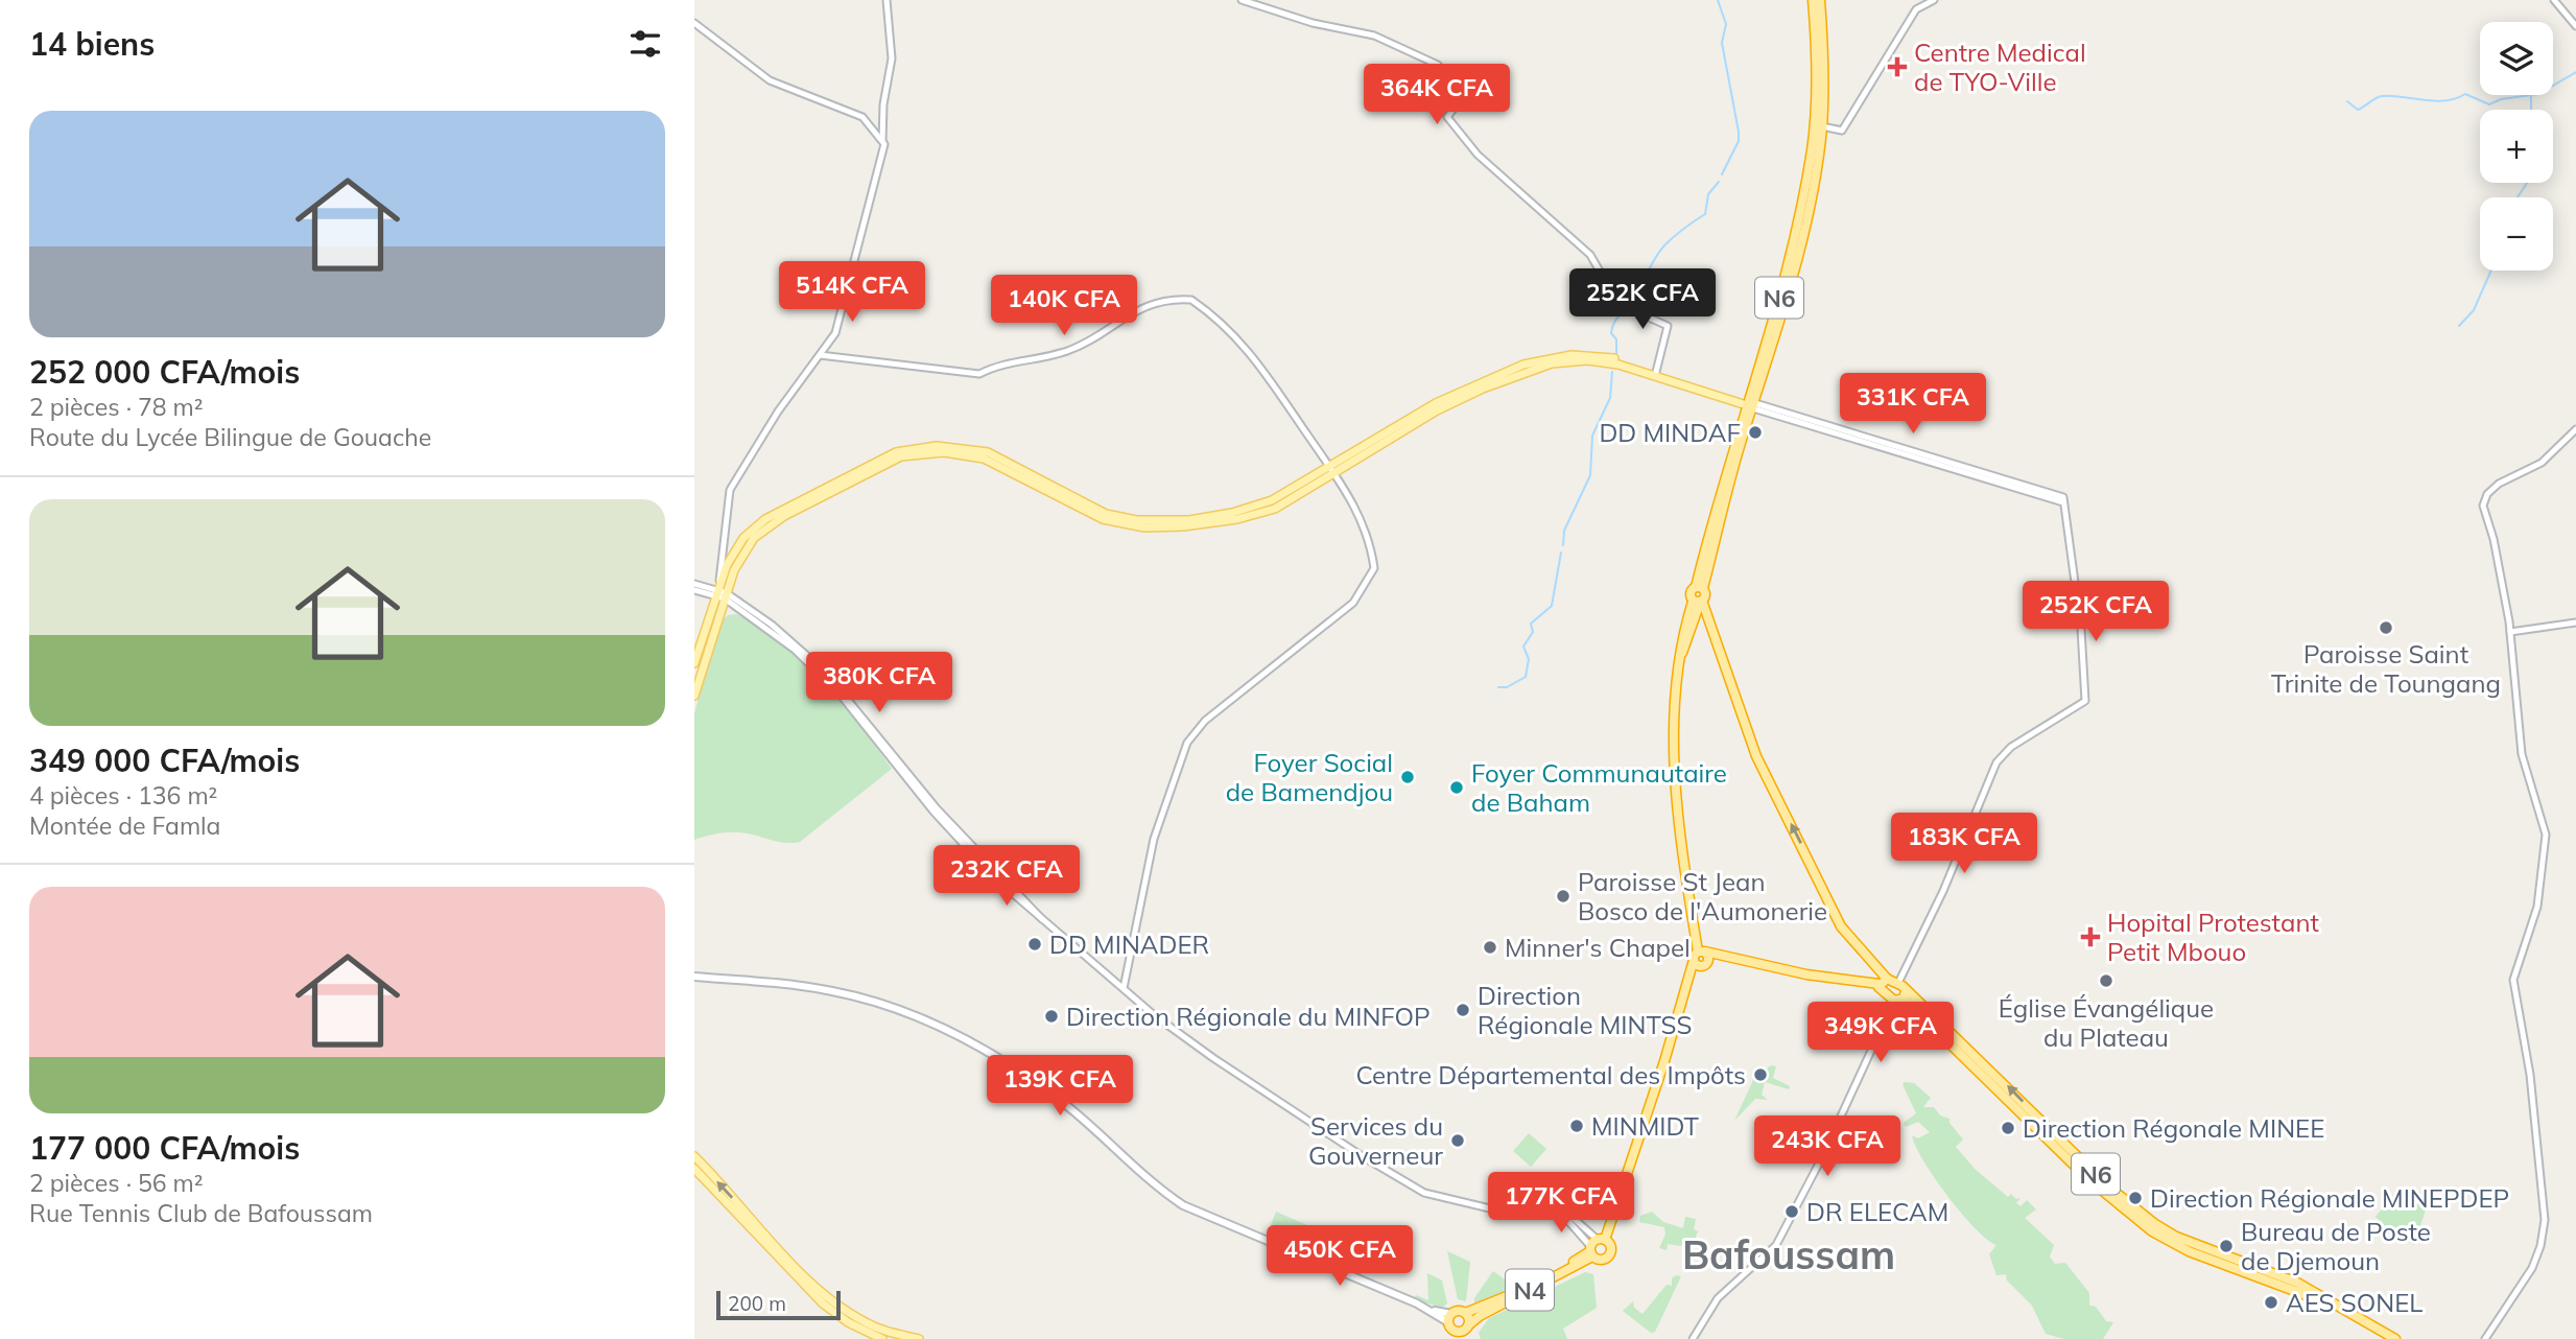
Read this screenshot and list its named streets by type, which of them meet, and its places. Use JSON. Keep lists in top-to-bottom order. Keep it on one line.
{"streets":{"highway":["N6","N4"]},"districts":["Bafoussam"],"places":{"health":["Centre Medical de TYO-Ville","Hopital Protestant Petit Mbouo"],"other":["DD MINDAF","Paroisse Saint Trinite de Toungang","Foyer Social de Bamendjou","Foyer Communautaire de Baham","Paroisse St Jean Bosco de l'Aumonerie","DD MINADER","Minner's Chapel","Église Évangélique du Plateau","Direction Régionale MINTSS","Direction Régionale du MINFOP","Centre Départemental des Impôts","MINMIDT","Direction Régonale MINEE","Services du Gouverneur","Direction Régionale MINEPDEP","DR ELECAM","Bureau de Poste de Djemoun","AES SONEL"]},"scale_bar":"200 m","page":{"heading":"14 biens","map_buttons":["+","−"],"price":["364K CFA","514K CFA","252K CFA","140K CFA","331K CFA","252K CFA","380K CFA","183K CFA","232K CFA","349K CFA","139K CFA","243K CFA","177K CFA","450K CFA"],"list":[{"name":"252 000 CFA/mois","note":"2 pièces · 78 m² · Route du Lycée Bilingue de Gouache"},{"name":"349 000 CFA/mois","note":"4 pièces · 136 m² · Montée de Famla"},{"name":"177 000 CFA/mois","note":"2 pièces · 56 m² · Rue Tennis Club de Bafoussam"}],"scale":"200 m"}}
